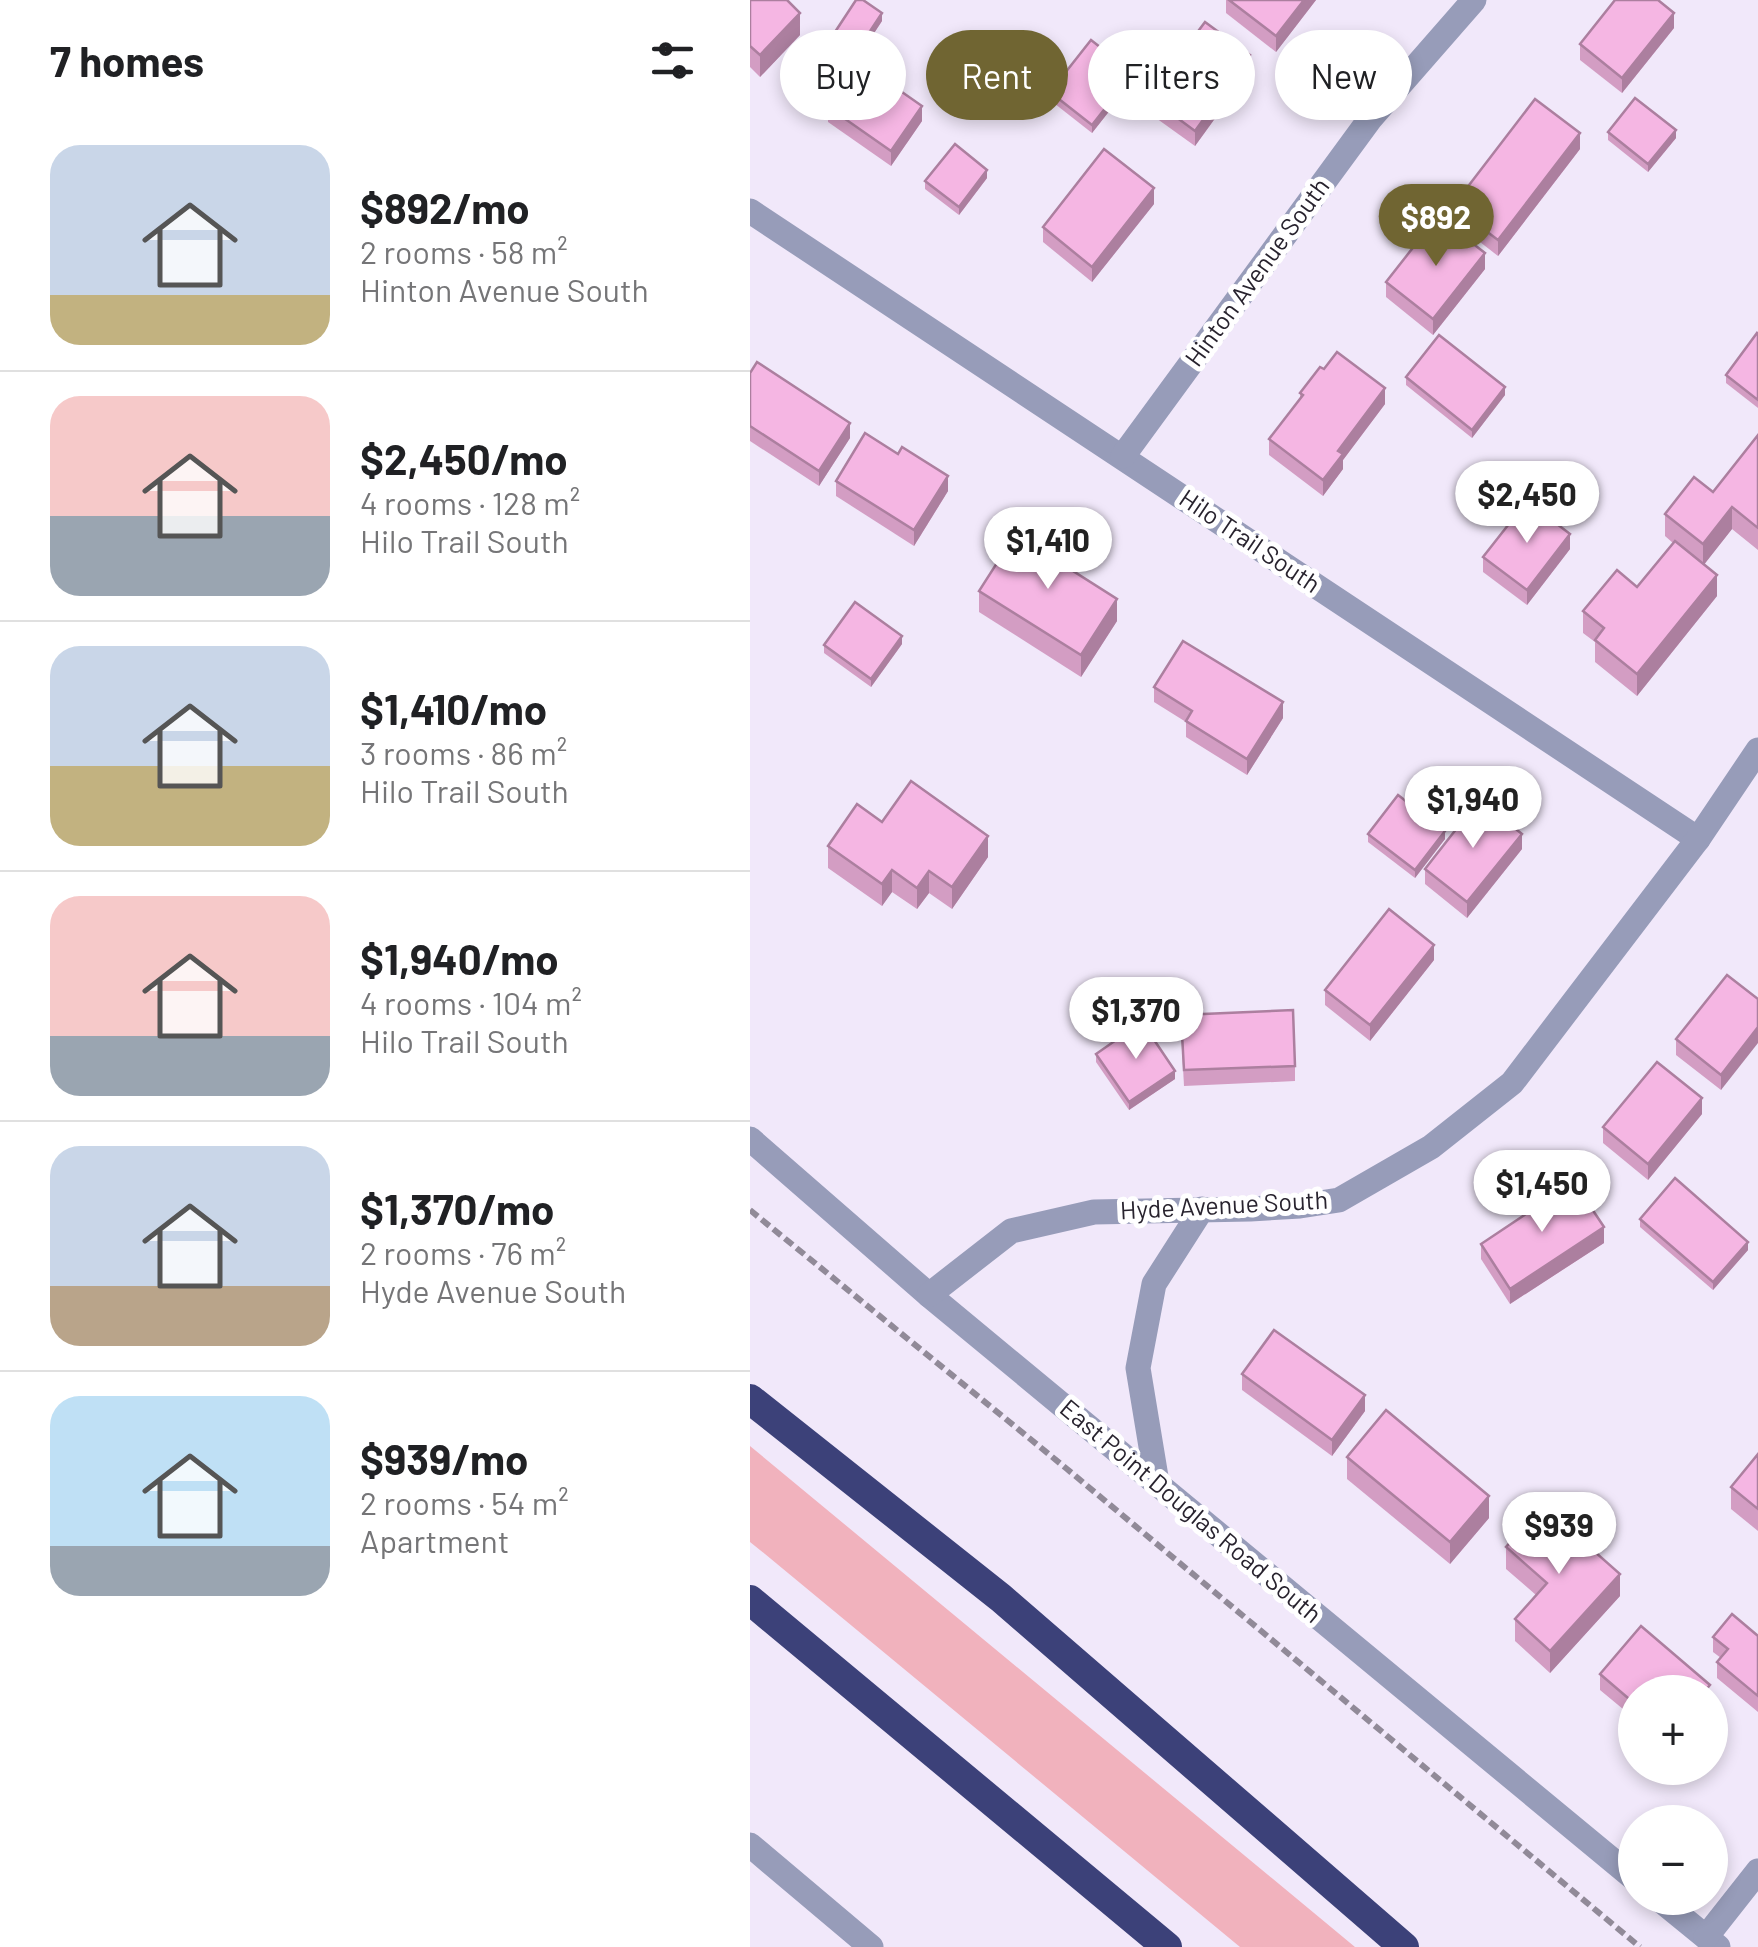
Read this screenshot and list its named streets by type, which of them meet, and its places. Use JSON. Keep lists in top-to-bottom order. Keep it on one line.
{"streets":{"street":["Hinton Avenue South","Hilo Trail South","Hyde Avenue South","East Point Douglas Road South"]},"crossings":[["Hinton Avenue South","Hilo Trail South"],["Hilo Trail South","Hyde Avenue South"],["Hyde Avenue South","East Point Douglas Road South"]],"page":{"heading":"7 homes","chip":["Buy","Rent","Filters","New"],"list":[{"name":"$892/mo","note":"2 rooms · 58 m² · Hinton Avenue South"},{"name":"$2,450/mo","note":"4 rooms · 128 m² · Hilo Trail South"},{"name":"$1,410/mo","note":"3 rooms · 86 m² · Hilo Trail South"},{"name":"$1,940/mo","note":"4 rooms · 104 m² · Hilo Trail South"},{"name":"$1,370/mo","note":"2 rooms · 76 m² · Hyde Avenue South"},{"name":"$939/mo","note":"2 rooms · 54 m² · Apartment"}],"price":["$892","$2,450","$1,410","$1,940","$1,370","$1,450","$939"],"map_buttons":["+","−"]}}
